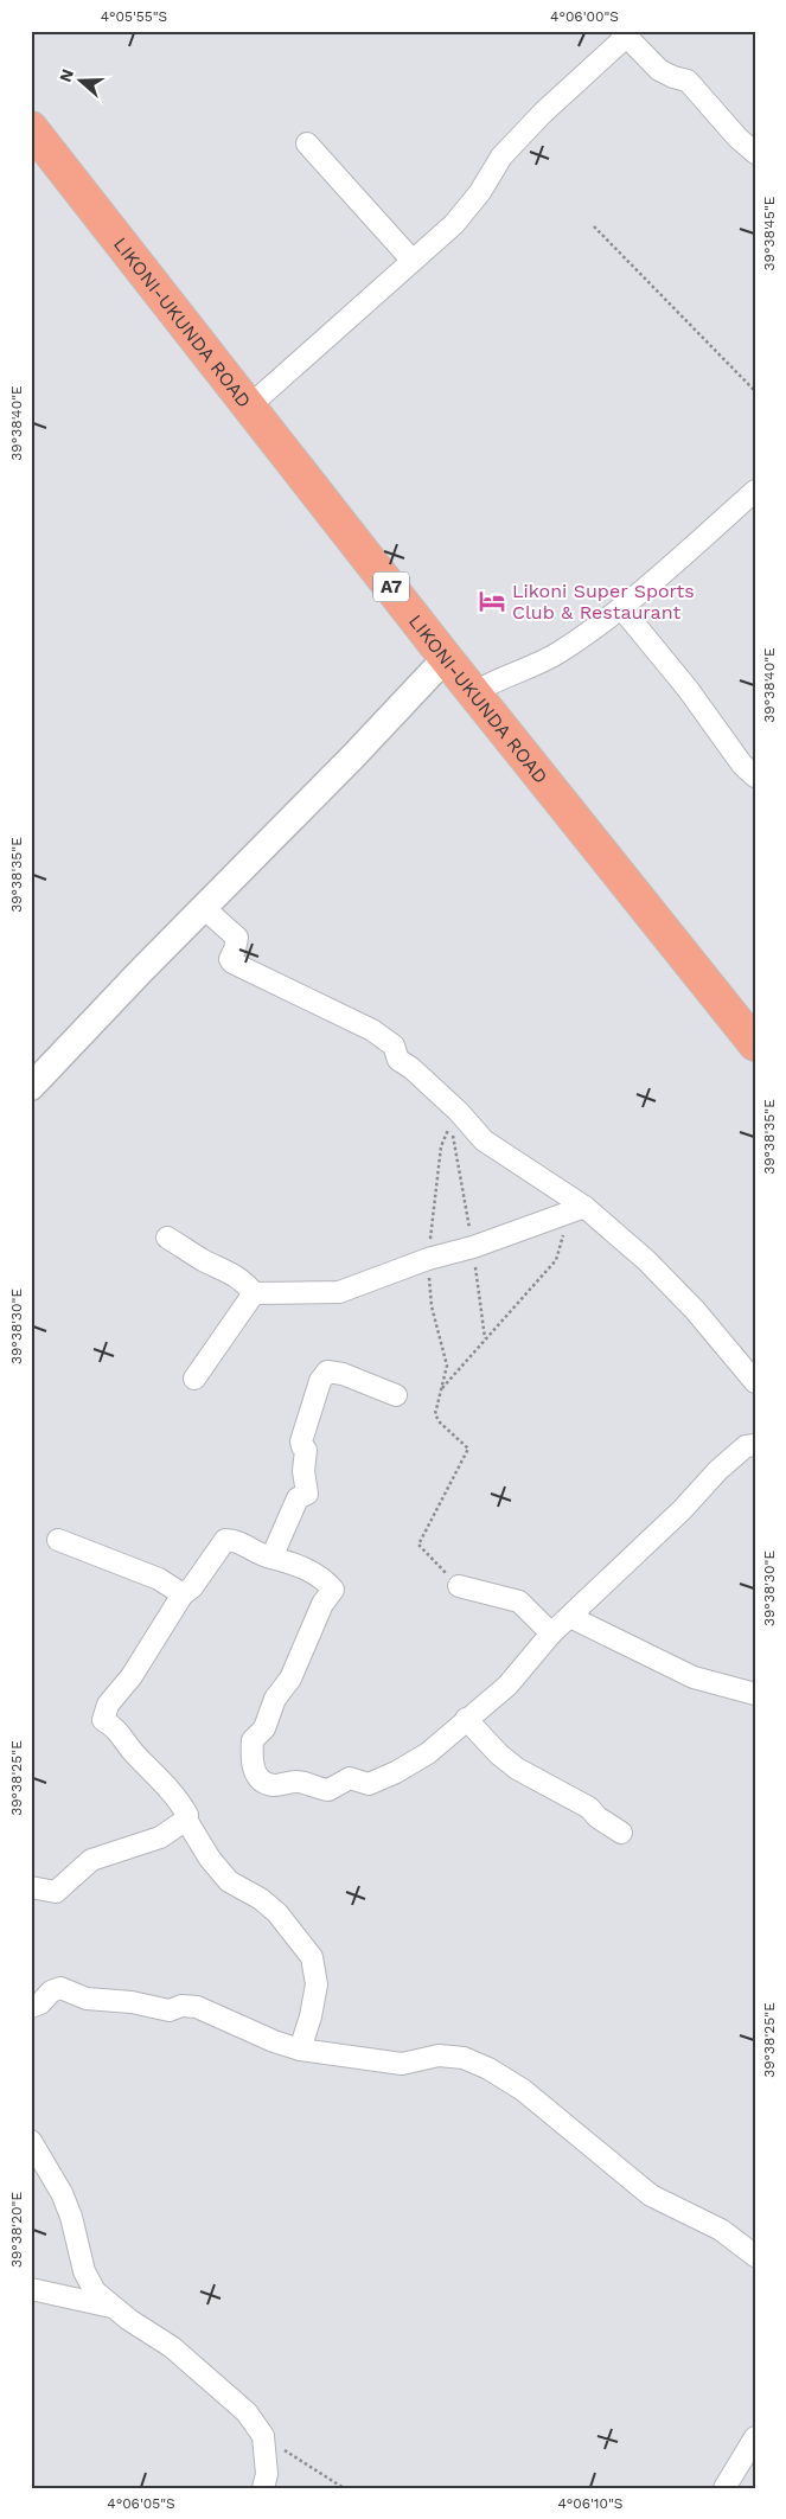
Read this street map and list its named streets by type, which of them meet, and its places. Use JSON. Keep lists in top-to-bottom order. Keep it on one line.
{"streets":{"highway":["LIKONI-UKUNDA ROAD","A7"]},"places":{"hotel":["Likoni Super Sports Club & Restaurant"]},"north":"left","coordinates":["4°05'55\"S","4°06'00\"S","39°38'45\"E","39°38'40\"E","39°38'35\"E","39°38'30\"E","39°38'25\"E","39°38'20\"E","4°06'05\"S","4°06'10\"S"]}
